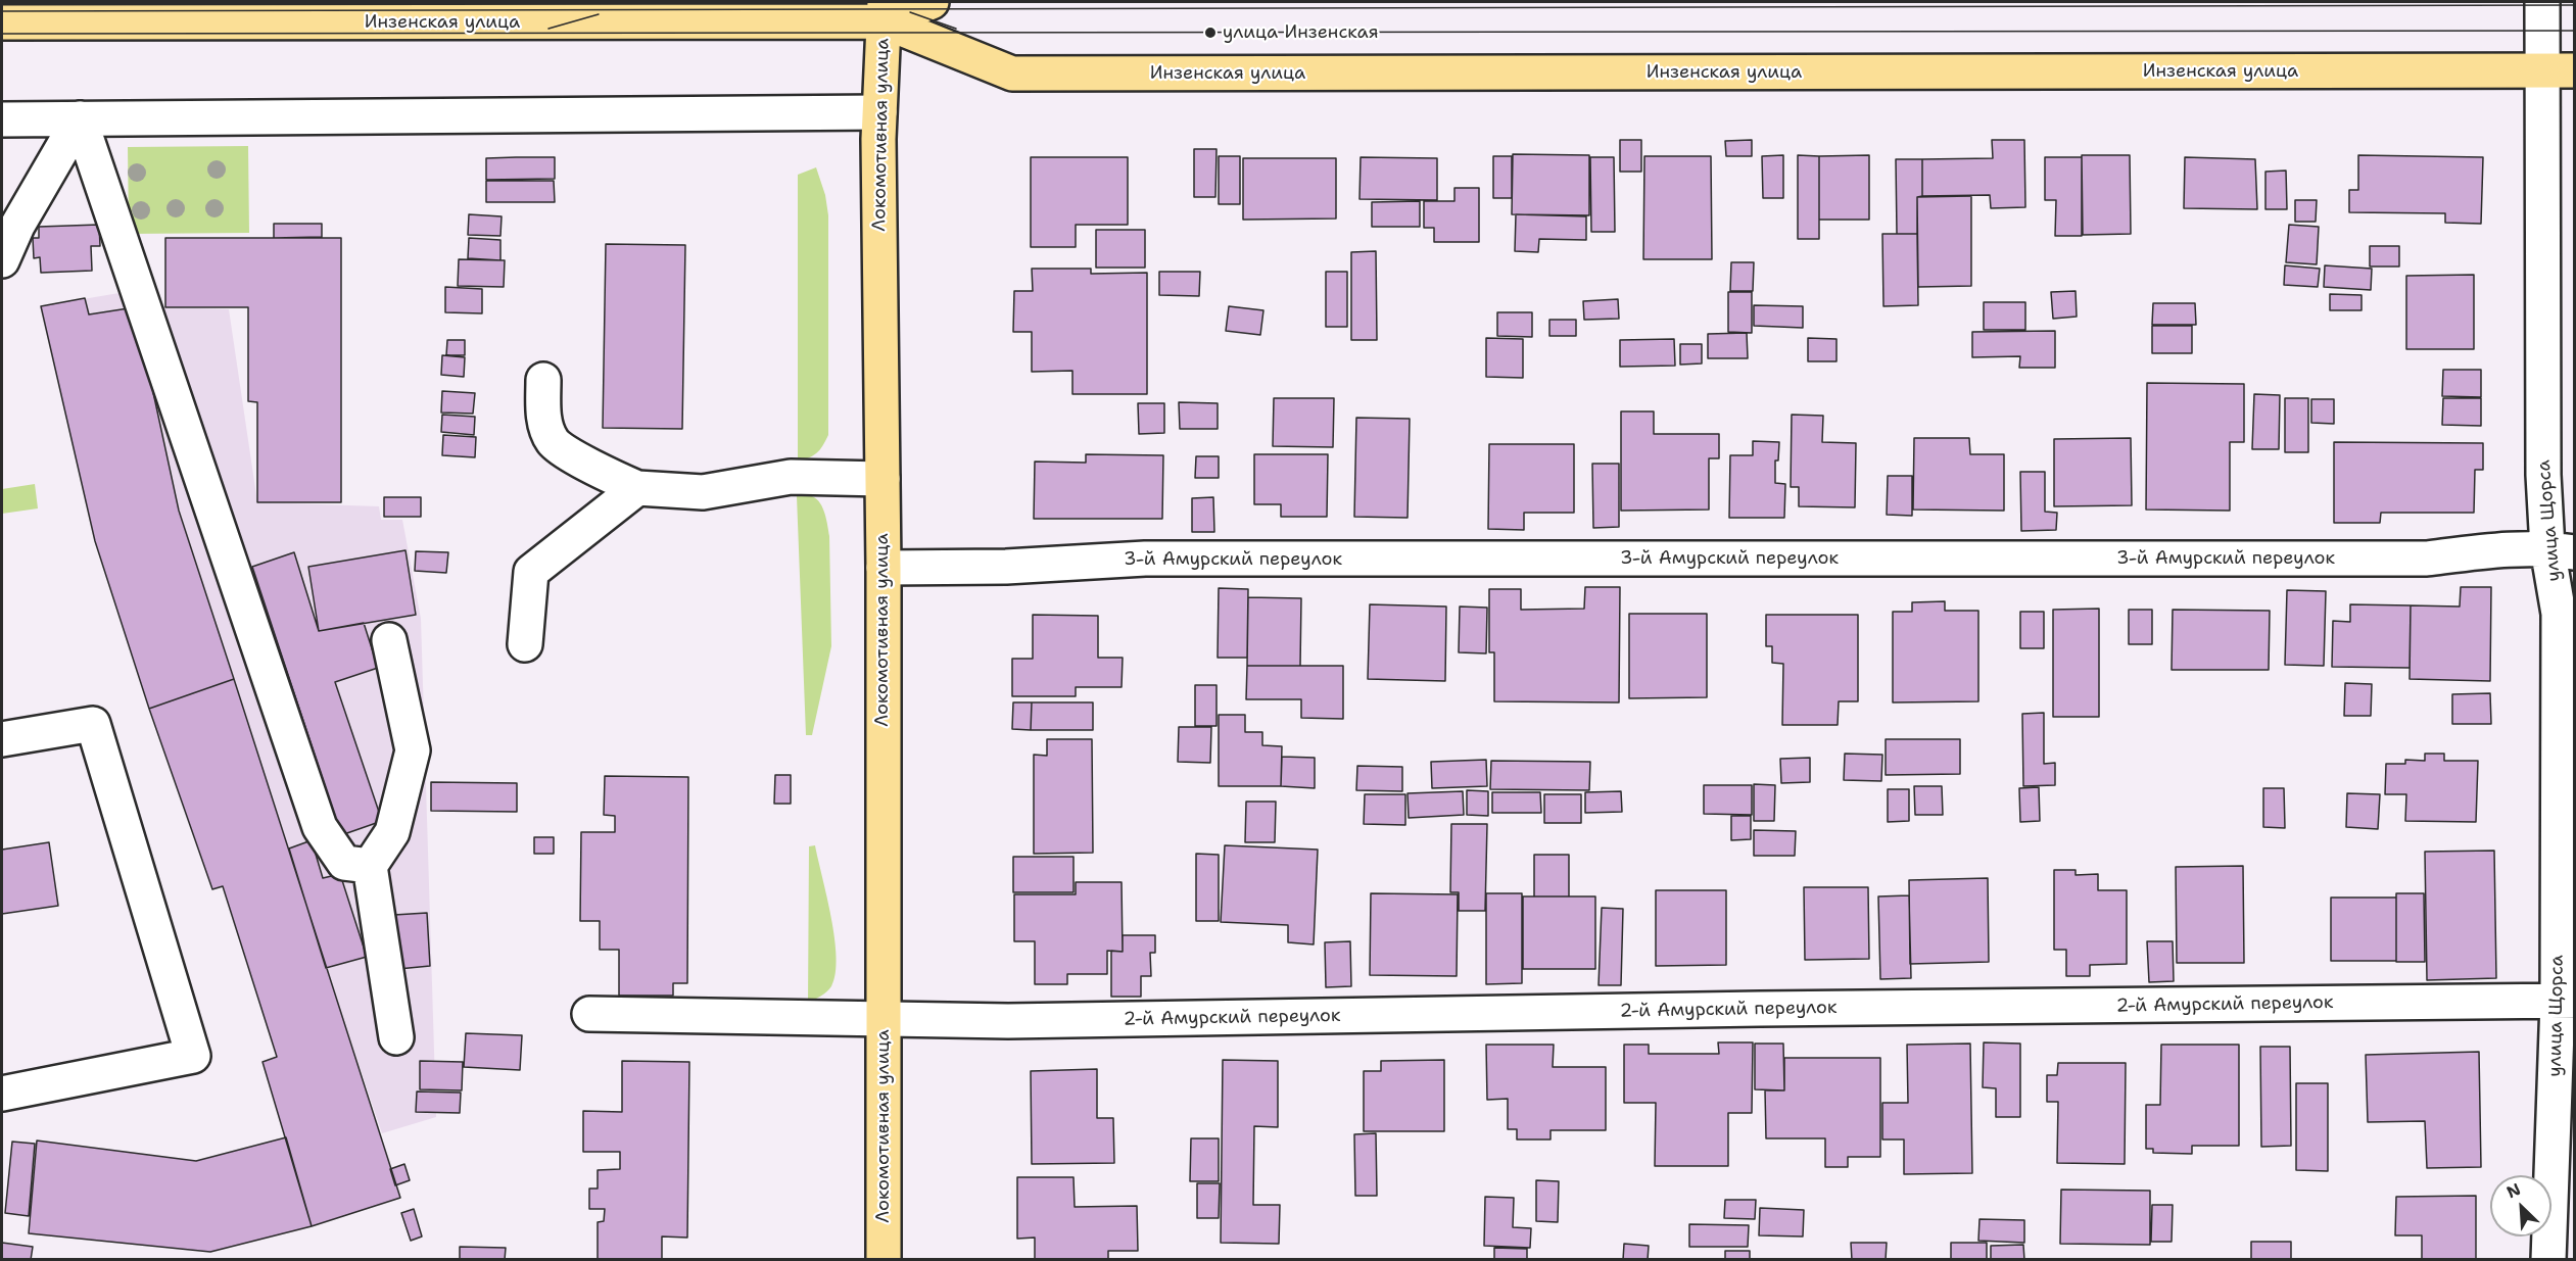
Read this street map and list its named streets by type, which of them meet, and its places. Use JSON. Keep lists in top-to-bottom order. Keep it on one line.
{"streets":{"main road":["Инзенская улица","Локомотивная улица"],"street":["улица Щорса","3-й Амурский переулок","2-й Амурский переулок"]},"crossings":[["Инзенская улица","Локомотивная улица"],["Инзенская улица","улица Щорса"],["Локомотивная улица","3-й Амурский переулок"],["Локомотивная улица","2-й Амурский переулок"],["улица Щорса","3-й Амурский переулок"],["улица Щорса","2-й Амурский переулок"]],"places":["улица Инзенская"],"north":"top left"}
